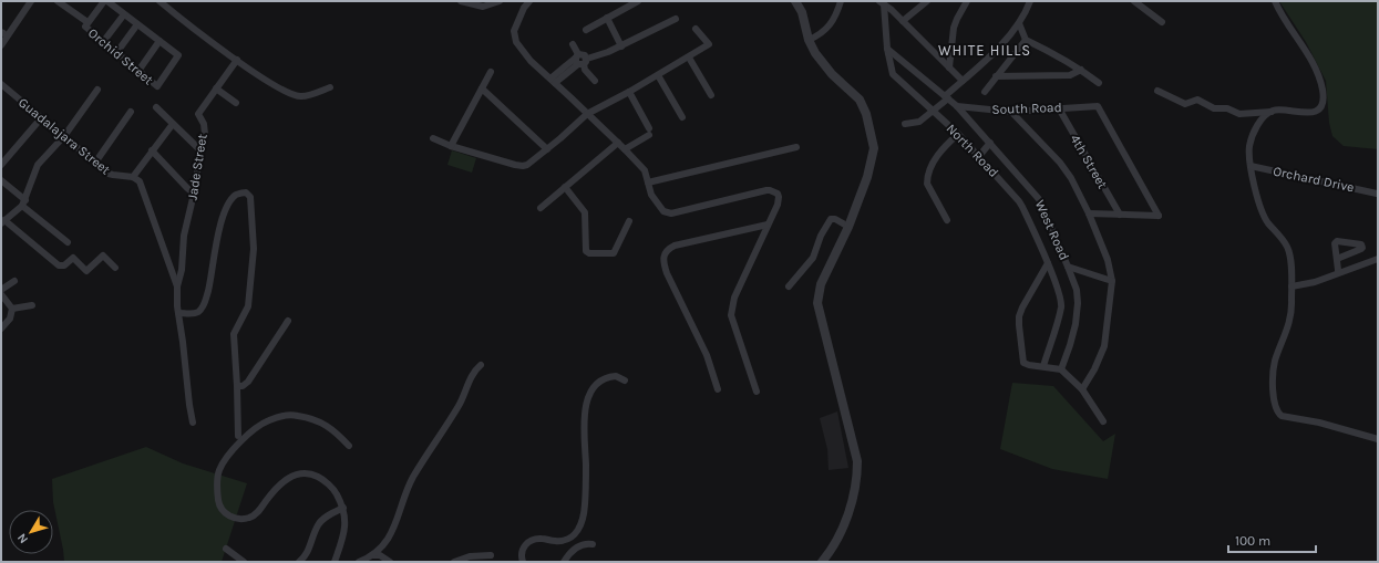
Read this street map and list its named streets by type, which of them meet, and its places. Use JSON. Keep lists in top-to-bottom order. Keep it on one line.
{"streets":{"street":["Orchid Street","South Road","Guadalajara Street","North Road","4th Street","Jade Street","Orchard Drive","West Road"]},"crossings":[["South Road","4th Street"],["South Road","West Road"],["North Road","West Road"]],"districts":["WHITE HILLS"],"scale_bar":"100 m","north":"bottom left"}
